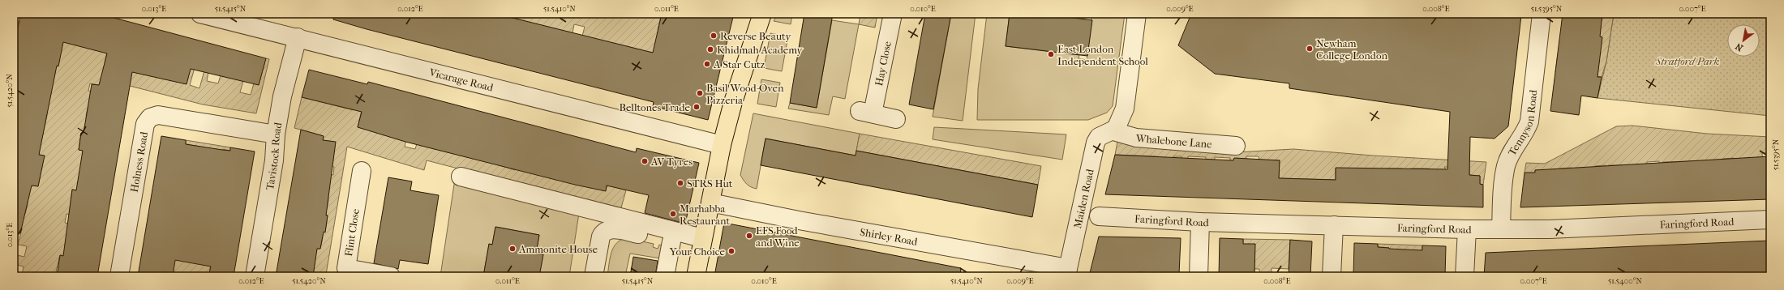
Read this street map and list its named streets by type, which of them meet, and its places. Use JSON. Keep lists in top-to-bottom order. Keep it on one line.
{"streets":{"street":["Hay Close","Vicarage Road","Tennyson Road","Whalebone Lane","Tavistock Road","Holness Road","Maiden Road","Faringford Road","Flint Close","Shirley Road"]},"crossings":[["Vicarage Road","Tavistock Road"],["Tennyson Road","Faringford Road"],["Whalebone Lane","Maiden Road"],["Tavistock Road","Holness Road"],["Maiden Road","Shirley Road"]],"parks":["Stratford Park"],"places":["Reverse Beauty","Newham College London","Khidmah Academy","East London Independent School","A Star Cutz","Basil Wood-Oven Pizzeria","Belltones Trade","AV Tyres","STRS Hut","Marhabba Restaurant","EFS Food and Wine","Ammonite House","Your Choice"],"north":"bottom left","coordinates":["0.013°E","51.5415°N","0.012°E","51.5410°N","0.011°E","0.010°E","0.009°E","0.008°E","51.5395°N","0.007°E","51.5420°N","51.5400°N"]}
